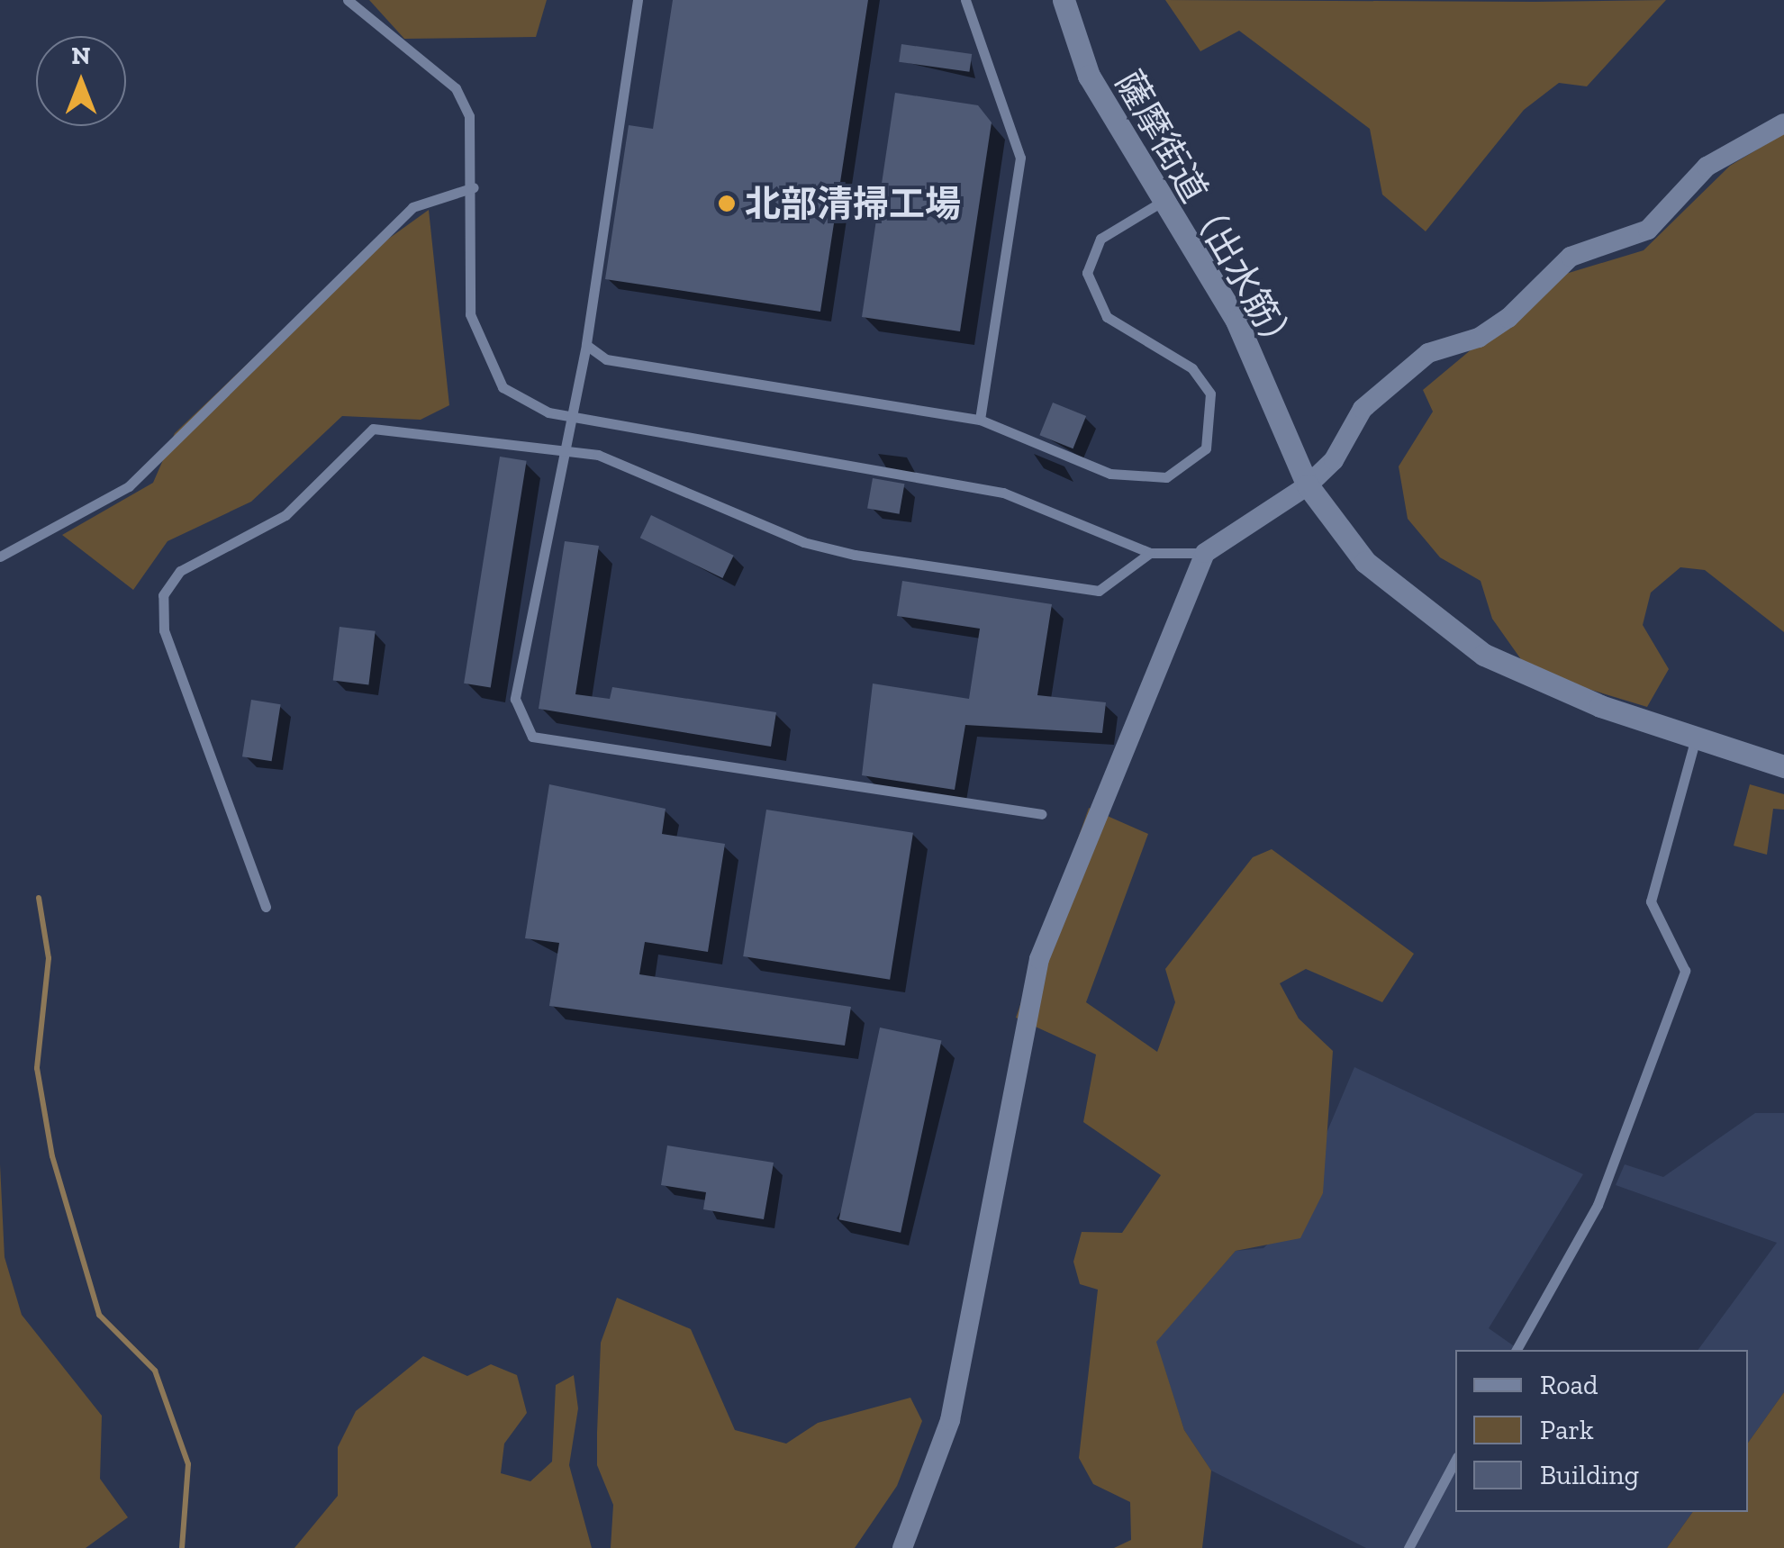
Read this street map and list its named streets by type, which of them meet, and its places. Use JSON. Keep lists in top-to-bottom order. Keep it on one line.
{"streets":{"street":["薩摩街道（出水筋）"]},"places":["北部清掃工場"],"legend":["Road","Park","Building"],"north":"top"}
